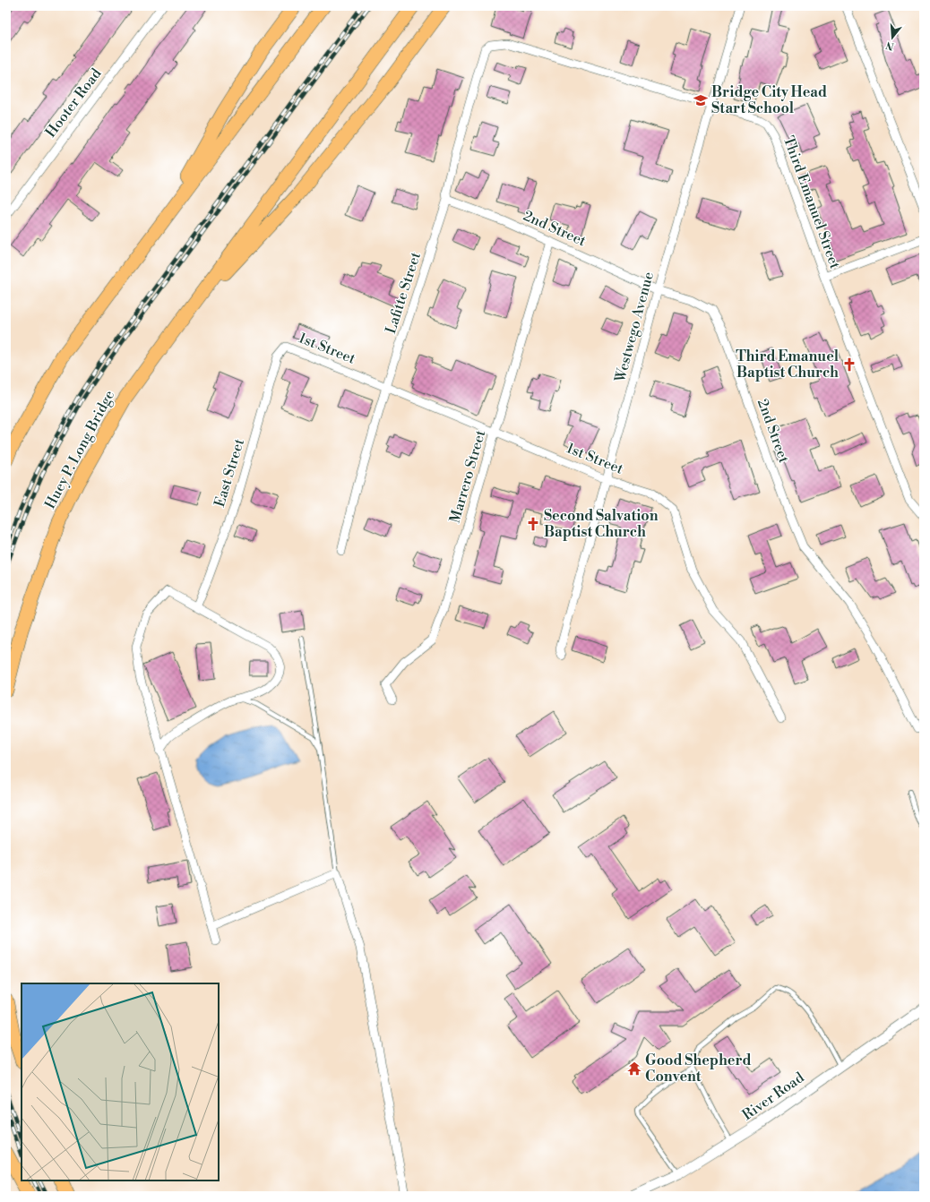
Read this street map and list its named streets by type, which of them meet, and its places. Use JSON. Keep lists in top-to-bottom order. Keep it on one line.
{"streets":{"highway":["Huey P. Long Bridge"],"street":["Hooter Road","Third Emanuel Street","2nd Street","Lafitte Street","Westwego Avenue","1st Street","East Street","Marrero Street","River Road"]},"crossings":[["Third Emanuel Street","Lafitte Street"],["Third Emanuel Street","Westwego Avenue"],["2nd Street","Lafitte Street"],["2nd Street","Westwego Avenue"],["2nd Street","Marrero Street"],["Lafitte Street","1st Street"],["Westwego Avenue","1st Street"],["1st Street","East Street"],["1st Street","Marrero Street"]],"places":{"school or university":["Bridge City Head Start School"],"church":["Third Emanuel Baptist Church","Second Salvation Baptist Church"],"temple":["Good Shepherd Convent"]},"north":"bottom"}
